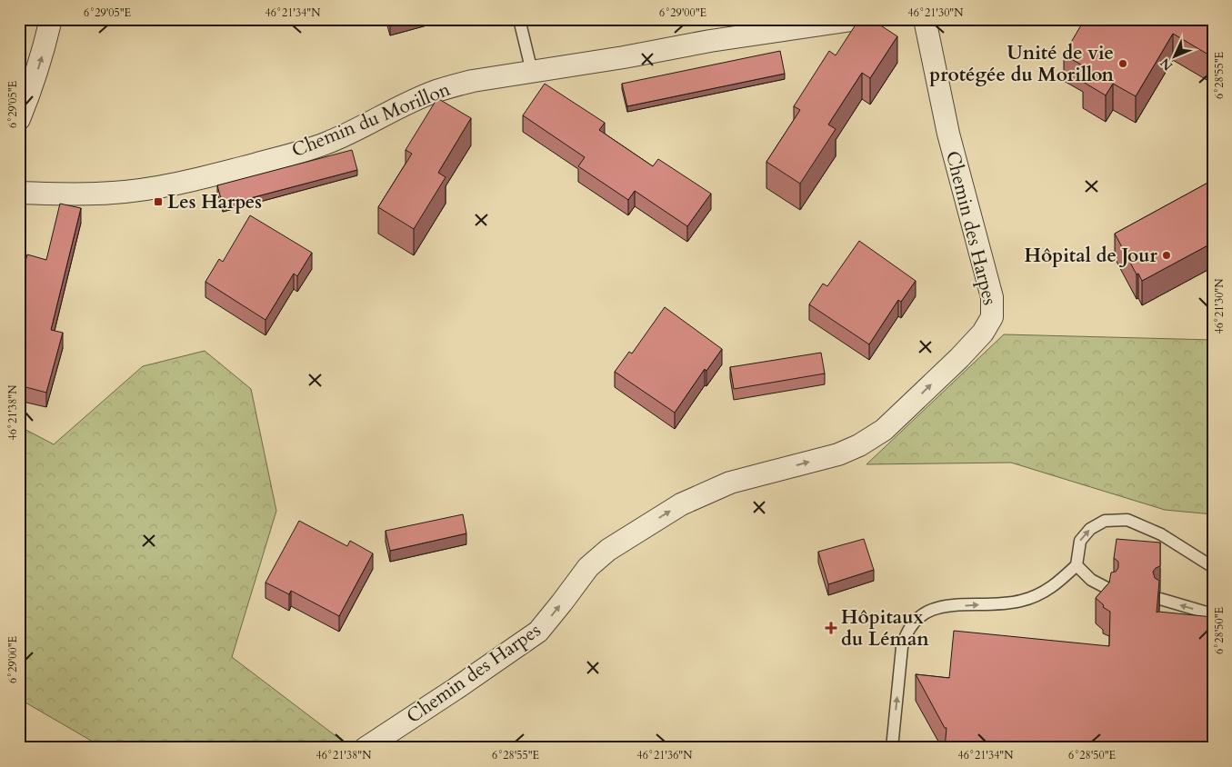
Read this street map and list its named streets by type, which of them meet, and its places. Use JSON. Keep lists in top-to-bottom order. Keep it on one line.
{"streets":{"street":["Chemin du Morillon","Chemin des Harpes"]},"one_way":["Chemin des Harpes"],"places":{"other":["Unité de vie protégée du Morillon","Hôpital de Jour"],"transit":["Les Harpes"],"health":["Hôpitaux du Léman"]},"north":"bottom left","coordinates":["6°29'05\"E","46°21'34\"N","6°29'00\"E","46°21'30\"N","6°28'55\"E","46°21'38\"N","6°28'50\"E","46°21'36\"N"]}
